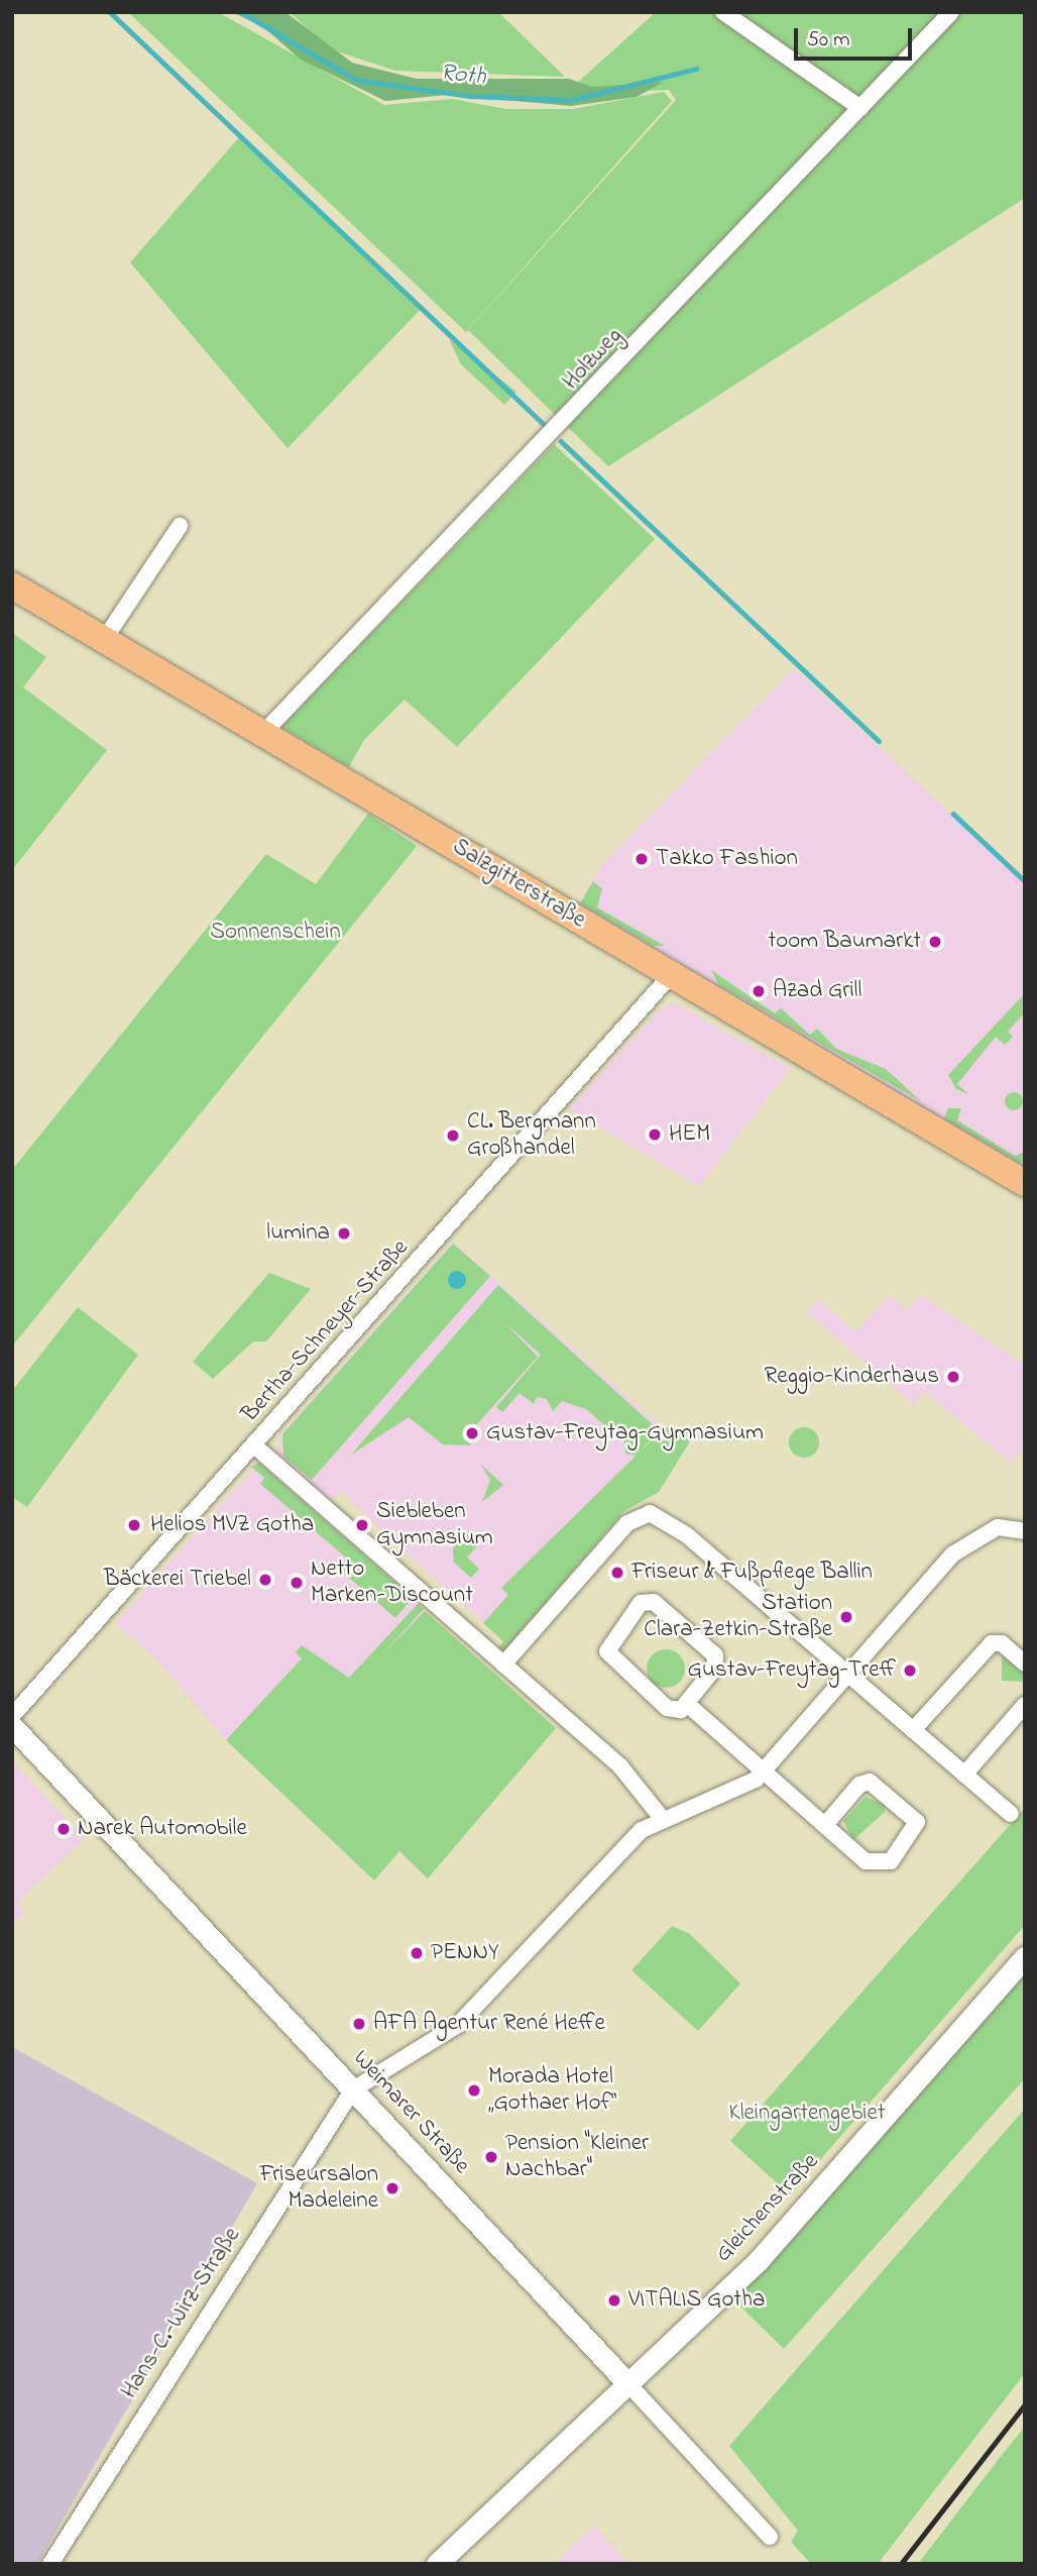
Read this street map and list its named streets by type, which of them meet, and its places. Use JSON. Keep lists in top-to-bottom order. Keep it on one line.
{"streets":{"main road":["Salzgitterstraße"],"street":["Holzweg","Bertha-Schneyer-Straße","Weimarer Straße","Gleichenstraße","Hans-C.-Wirz-Straße"]},"crossings":[["Holzweg","Salzgitterstraße"],["Salzgitterstraße","Bertha-Schneyer-Straße"],["Weimarer Straße","Gleichenstraße"],["Weimarer Straße","Hans-C.-Wirz-Straße"]],"water":["Roth"],"parks":["Sonnenschein","Kleingartengebiet"],"places":["Takko Fashion","toom Baumarkt","Azad Grill","HEM","CL. Bergmann Großhandel","lumina","Reggio-Kinderhaus","Gustav-Freytag-Gymnasium","Helios MVZ Gotha","Siebleben Gymnasium","Friseur & Fußpflege Ballin","Bäckerei Triebel","Netto Marken-Discount","Station Clara-Zetkin-Straße","Gustav-Freytag-Treff","Narek Automobile","PENNY","AFA Agentur René Heffe","Morada Hotel „Gothaer Hof“","Pension \"Kleiner Nachbar\"","Friseursalon Madeleine","VITALIS Gotha"],"scale_bar":"50 m"}
